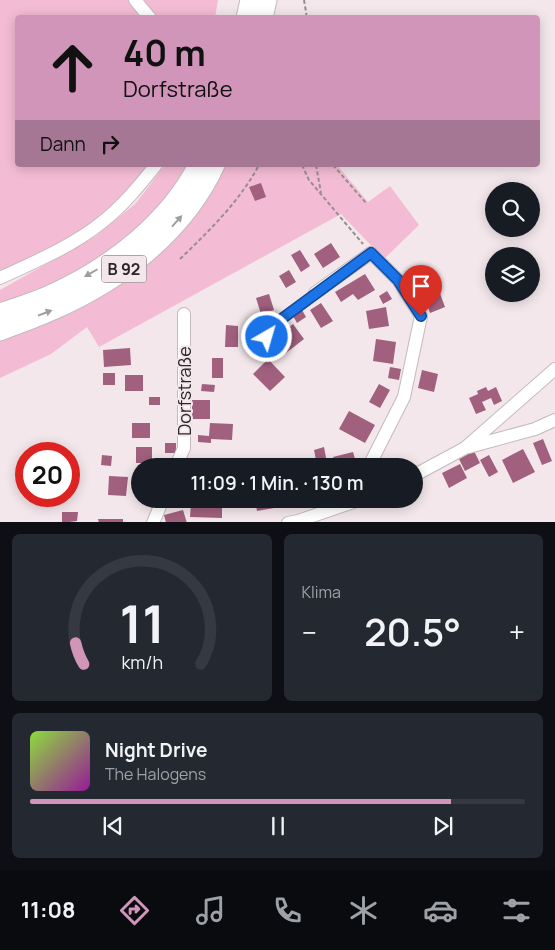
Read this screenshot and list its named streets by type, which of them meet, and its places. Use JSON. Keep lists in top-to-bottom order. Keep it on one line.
{"streets":{"main road":["B 92"],"street":["Dorfstraße"]},"page":{"turn":["40 m","Dorfstraße"],"then":"Dann","limit":"20","trip":"11:09 · 1 Min. · 130 m","tile":"Klima","heat":["−","20.5°","+"],"song":["Night Drive","The Halogens"],"tabs":"11:08","gauge":["11","km/h"]}}
